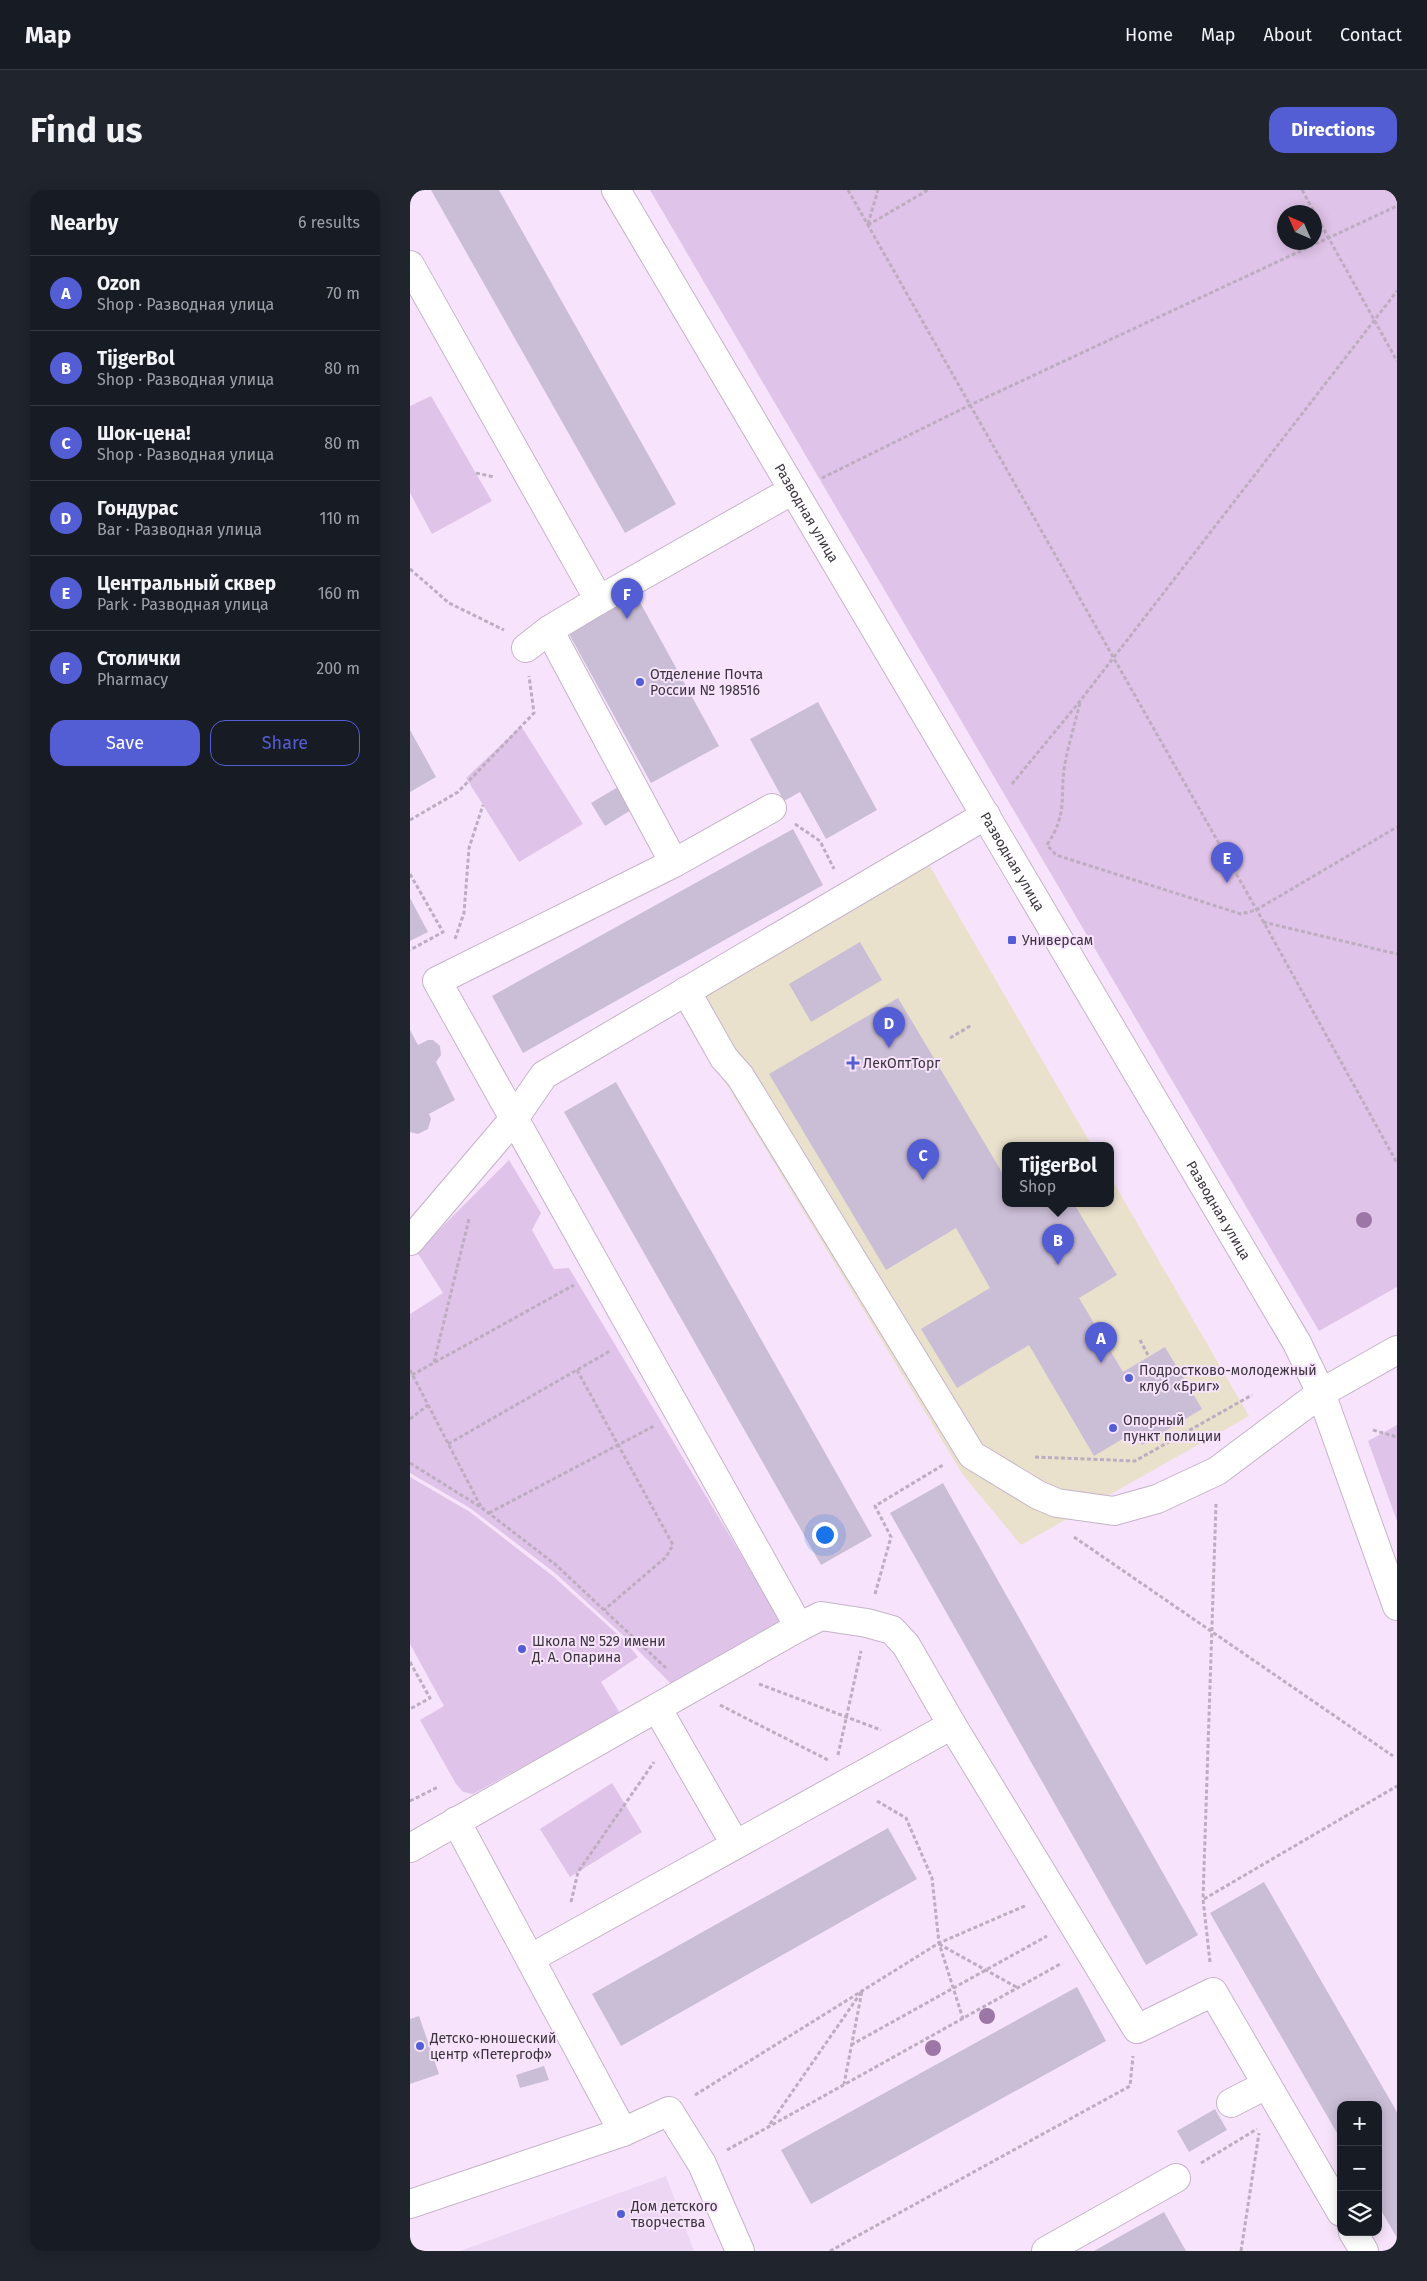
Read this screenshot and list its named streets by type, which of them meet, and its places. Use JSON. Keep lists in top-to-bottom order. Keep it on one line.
{"streets":{"street":["Разводная улица"]},"places":{"other":["Отделение Почта России № 198516","Подростково-молодежный клуб «Бриг»","Опорный пункт полиции","Школа № 529 имени Д. А. Опарина","Детско-юношеский центр «Петергоф»","Дом детского творчества"],"transit":["Универсам"],"health":["ЛекОптТорг"]},"north":"top left","page":{"header":"Map","nav":["Home","Map","About","Contact"],"buttons":["Directions",["Save","Share"]],"title":"Find us","heading":["Nearby","6 results"],"list":[{"mark":"A","name":"Ozon","note":"Shop · Разводная улица","value":"70 m"},{"mark":"B","name":"TijgerBol","note":"Shop · Разводная улица","value":"80 m"},{"mark":"C","name":"Шок-цена!","note":"Shop · Разводная улица","value":"80 m"},{"mark":"D","name":"Гондурас","note":"Bar · Разводная улица","value":"110 m"},{"mark":"E","name":"Центральный сквер","note":"Park · Разводная улица","value":"160 m"},{"mark":"F","name":"Столички","note":"Pharmacy","value":"200 m"}],"pins":["F","E","D","C","B","A"],"popup":["TijgerBol","Shop"],"map_buttons":["+","−"]}}
